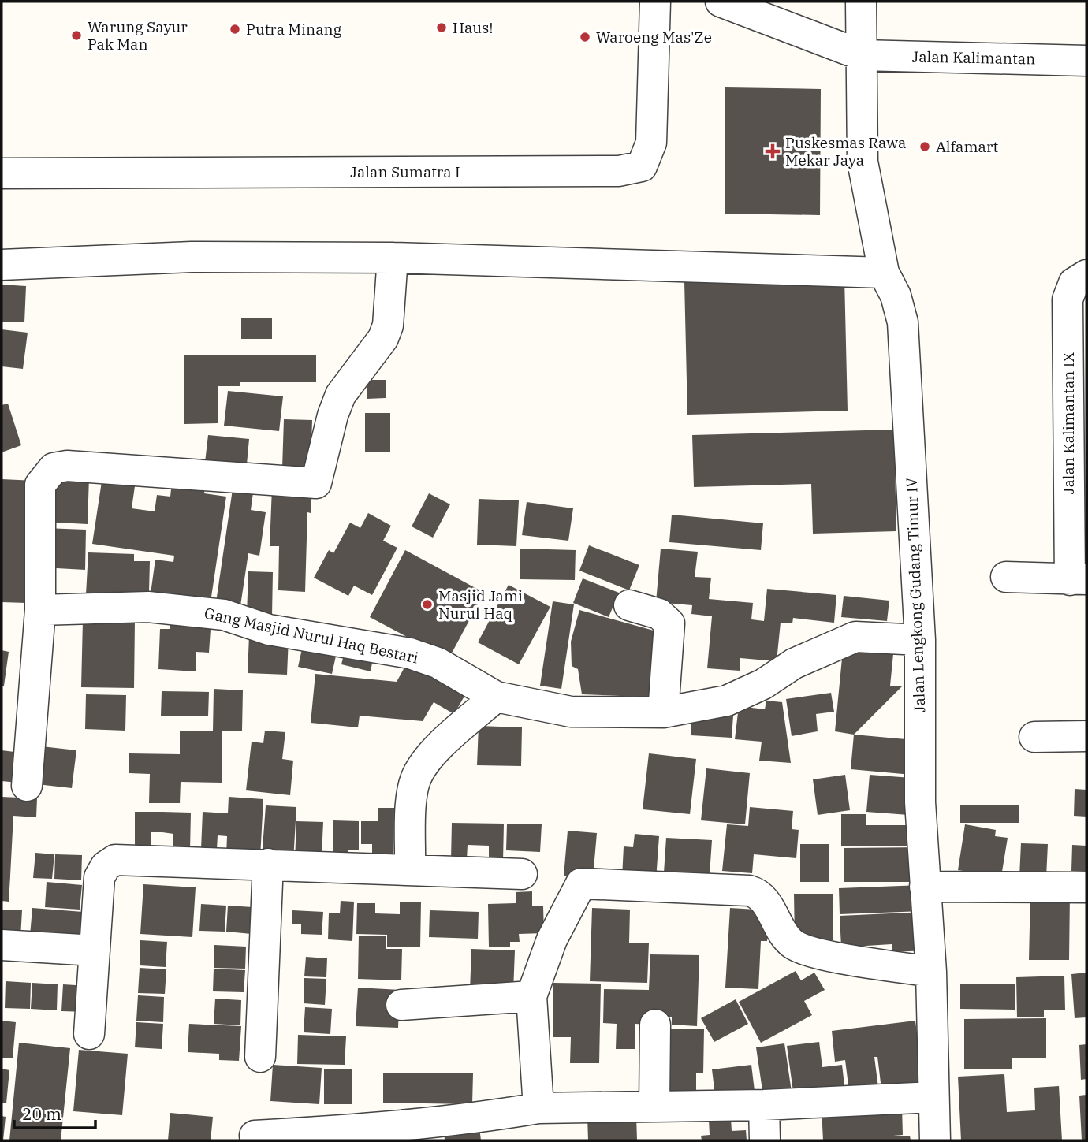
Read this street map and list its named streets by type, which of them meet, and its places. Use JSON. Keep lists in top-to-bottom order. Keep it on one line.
{"streets":{"street":["Jalan Kalimantan","Jalan Sumatra I","Jalan Kalimantan IX","Jalan Lengkong Gudang Timur IV","Gang Masjid Nurul Haq Bestari"]},"crossings":[["Jalan Kalimantan","Jalan Lengkong Gudang Timur IV"],["Jalan Lengkong Gudang Timur IV","Gang Masjid Nurul Haq Bestari"]],"places":{"other":["Haus!","Putra Minang","Warung Sayur Pak Man","Waroeng Mas'Ze","Alfamart","Masjid Jami Nurul Haq"],"health":["Puskesmas Rawa Mekar Jaya"]},"scale_bar":"20 m"}
